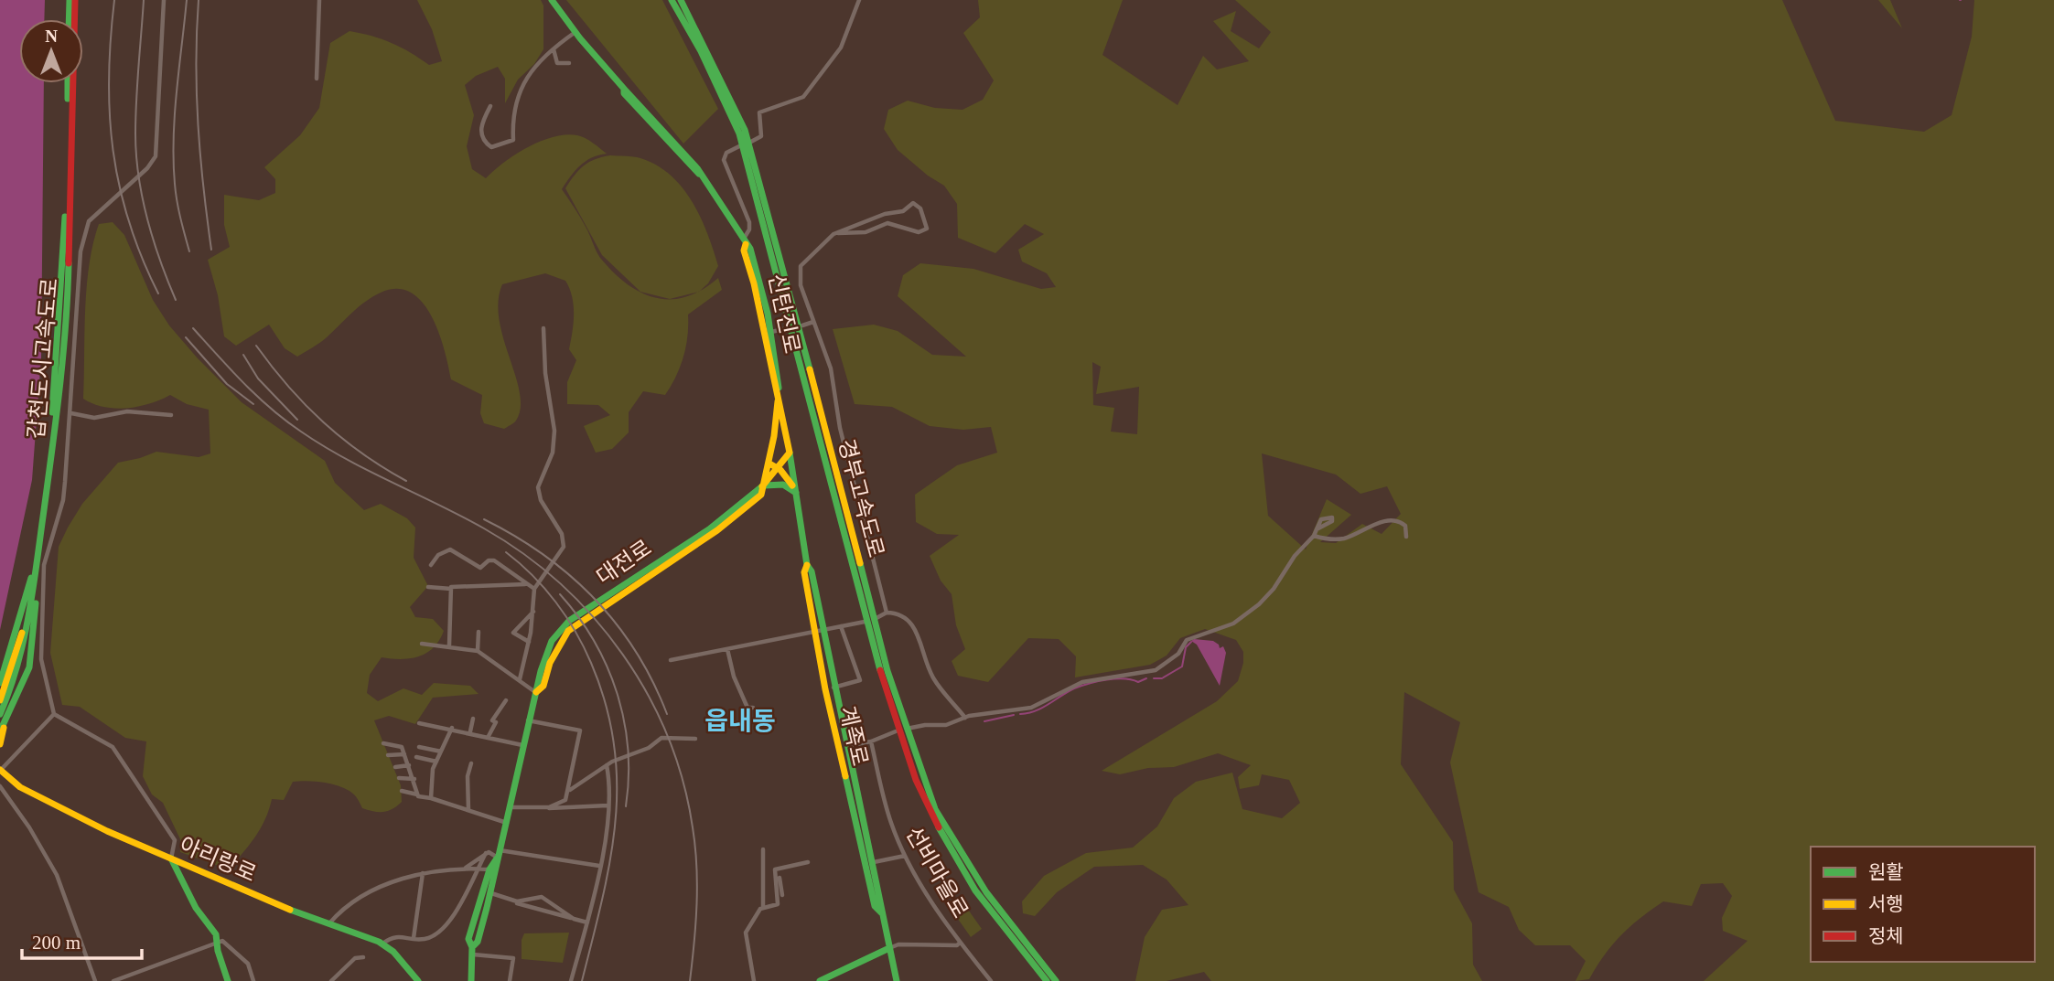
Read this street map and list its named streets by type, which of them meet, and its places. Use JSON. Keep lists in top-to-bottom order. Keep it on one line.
{"streets":{"main road":["신탄진로","갑천도시고속도로","경부고속도로","대전로","계족로","아리랑로"],"street":["선비마을로"]},"crossings":[["신탄진로","대전로"],["신탄진로","계족로"],["대전로","계족로"],["계족로","선비마을로"]],"districts":["읍내동"],"legend":["원활","서행","정체"],"scale_bar":"200 m","north":"top"}
